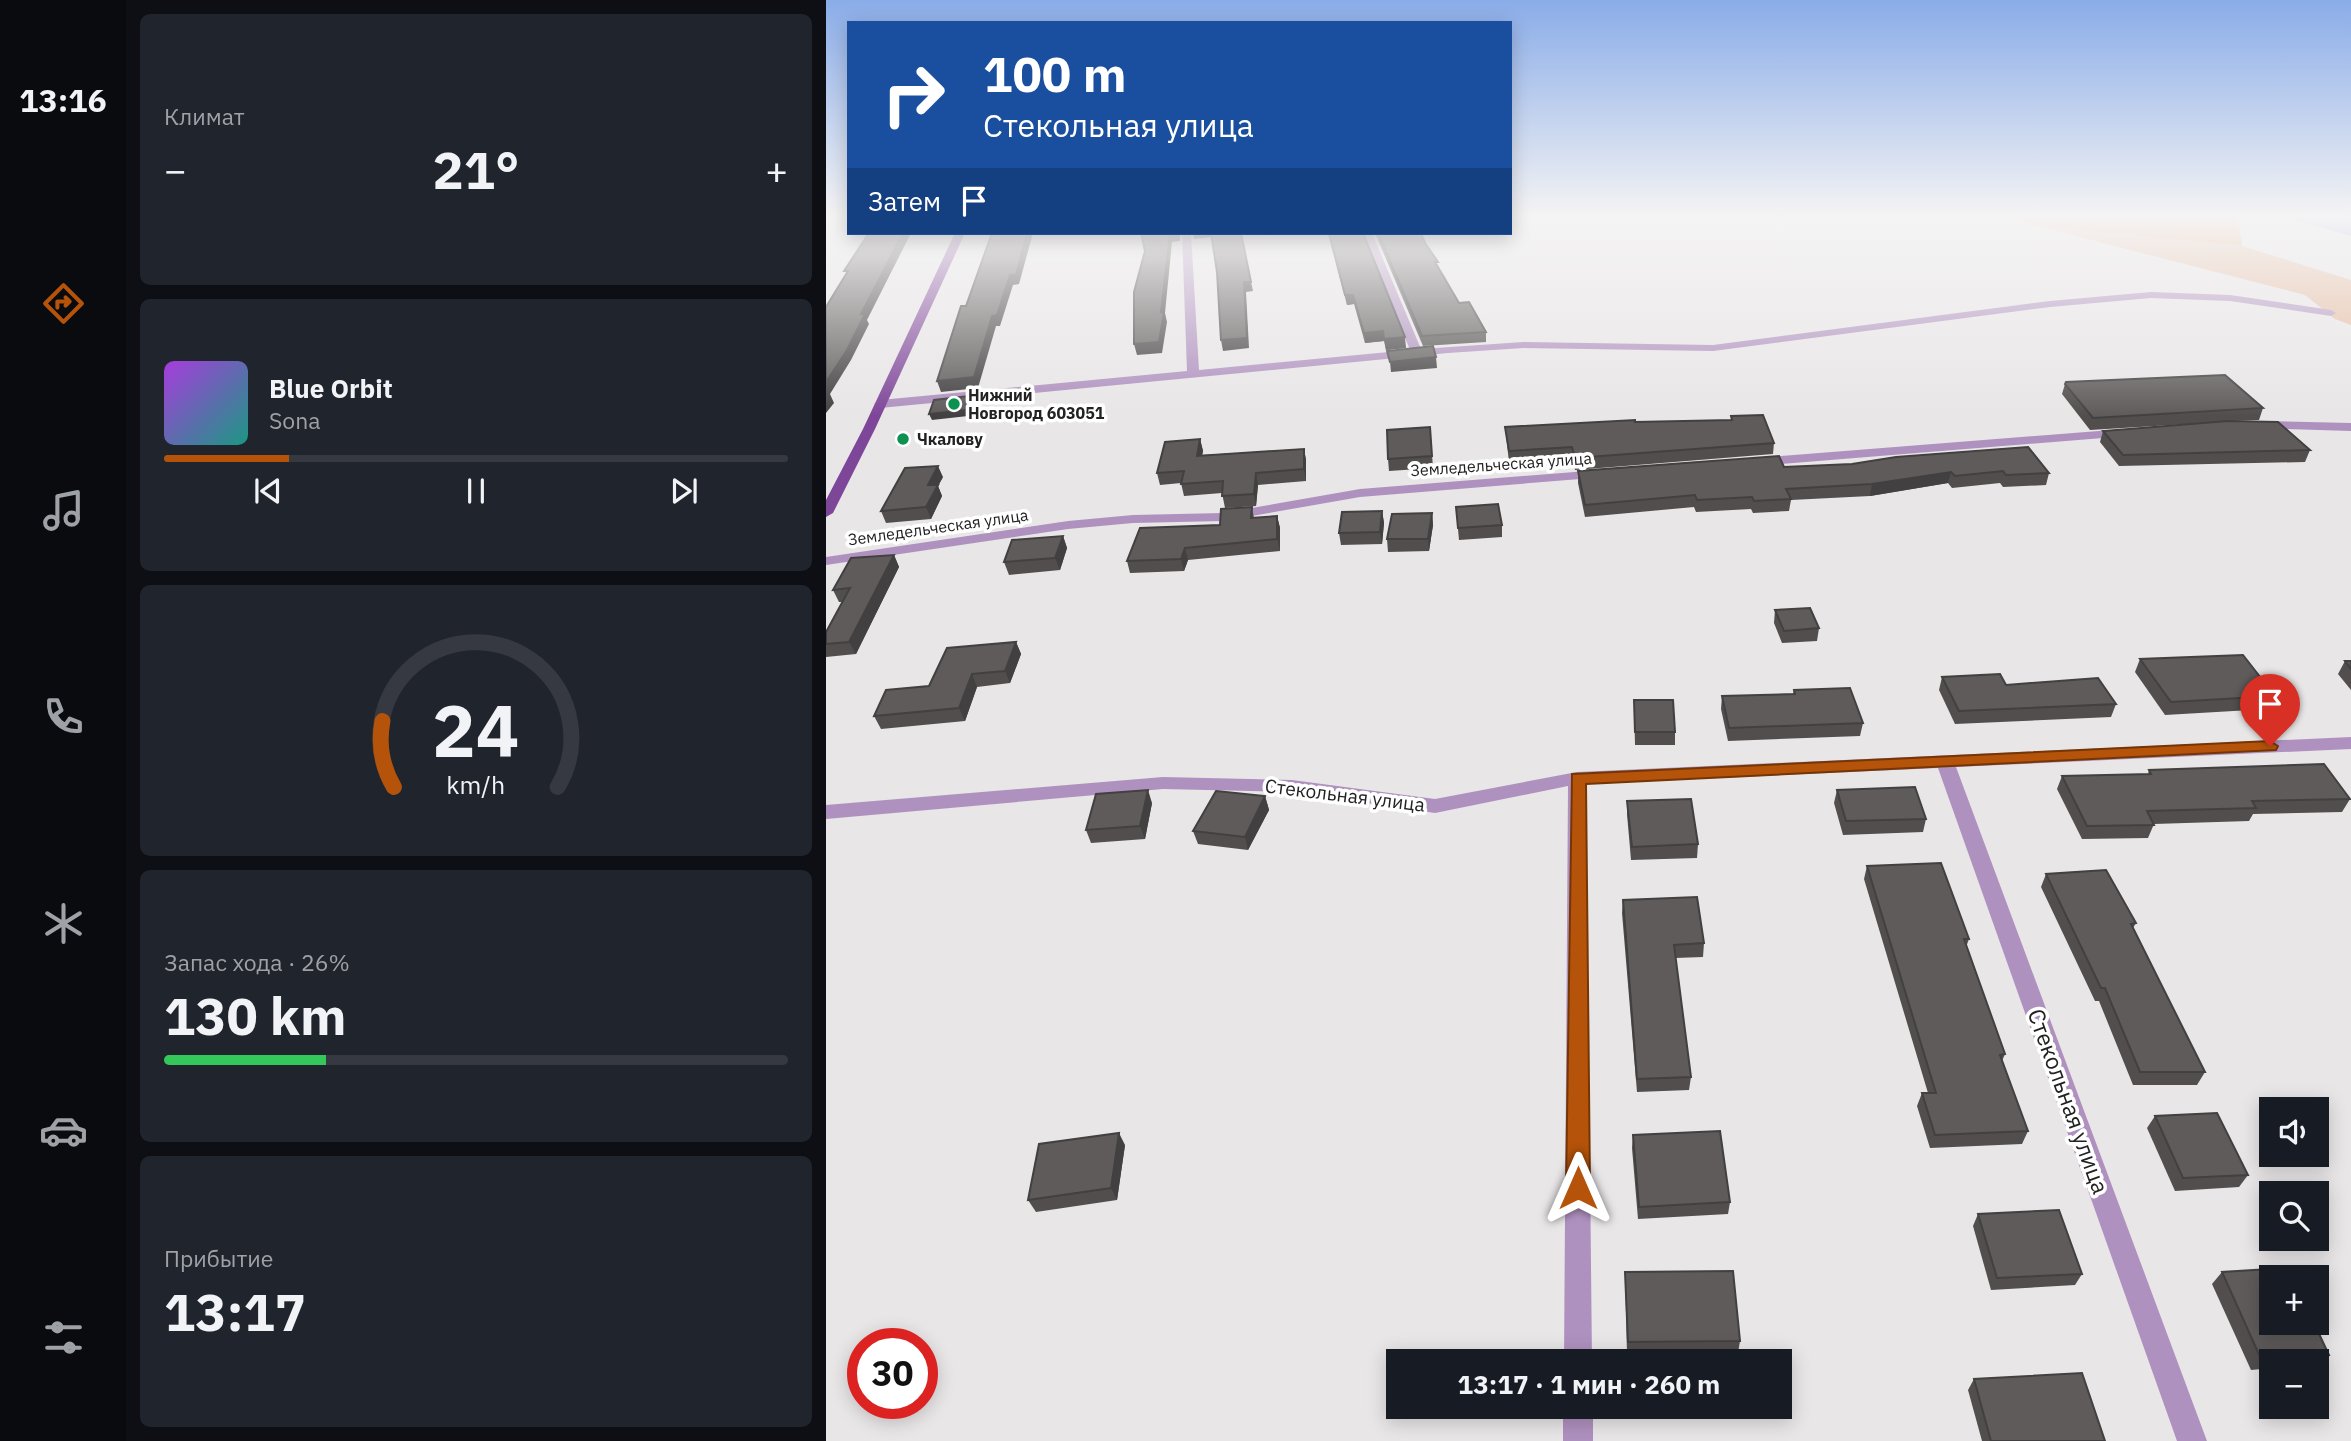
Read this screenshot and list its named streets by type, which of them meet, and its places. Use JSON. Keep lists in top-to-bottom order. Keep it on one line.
{"streets":{"street":["Земледельческая улица","Стекольная улица"]},"places":["Нижний Новгород 603051","Чкалову"],"page":{"tabs":"13:16","tile":["Климат",["Запас хода · 26%","130 km"],["Прибытие","13:17"]],"turn":["100 m","Стекольная улица"],"heat":["−","21°","+"],"then":"Затем","song":["Blue Orbit","Sona"],"map_buttons":["+","−"],"limit":"30","trip":"13:17 · 1 мин · 260 m","gauge":["24","km/h"]}}
